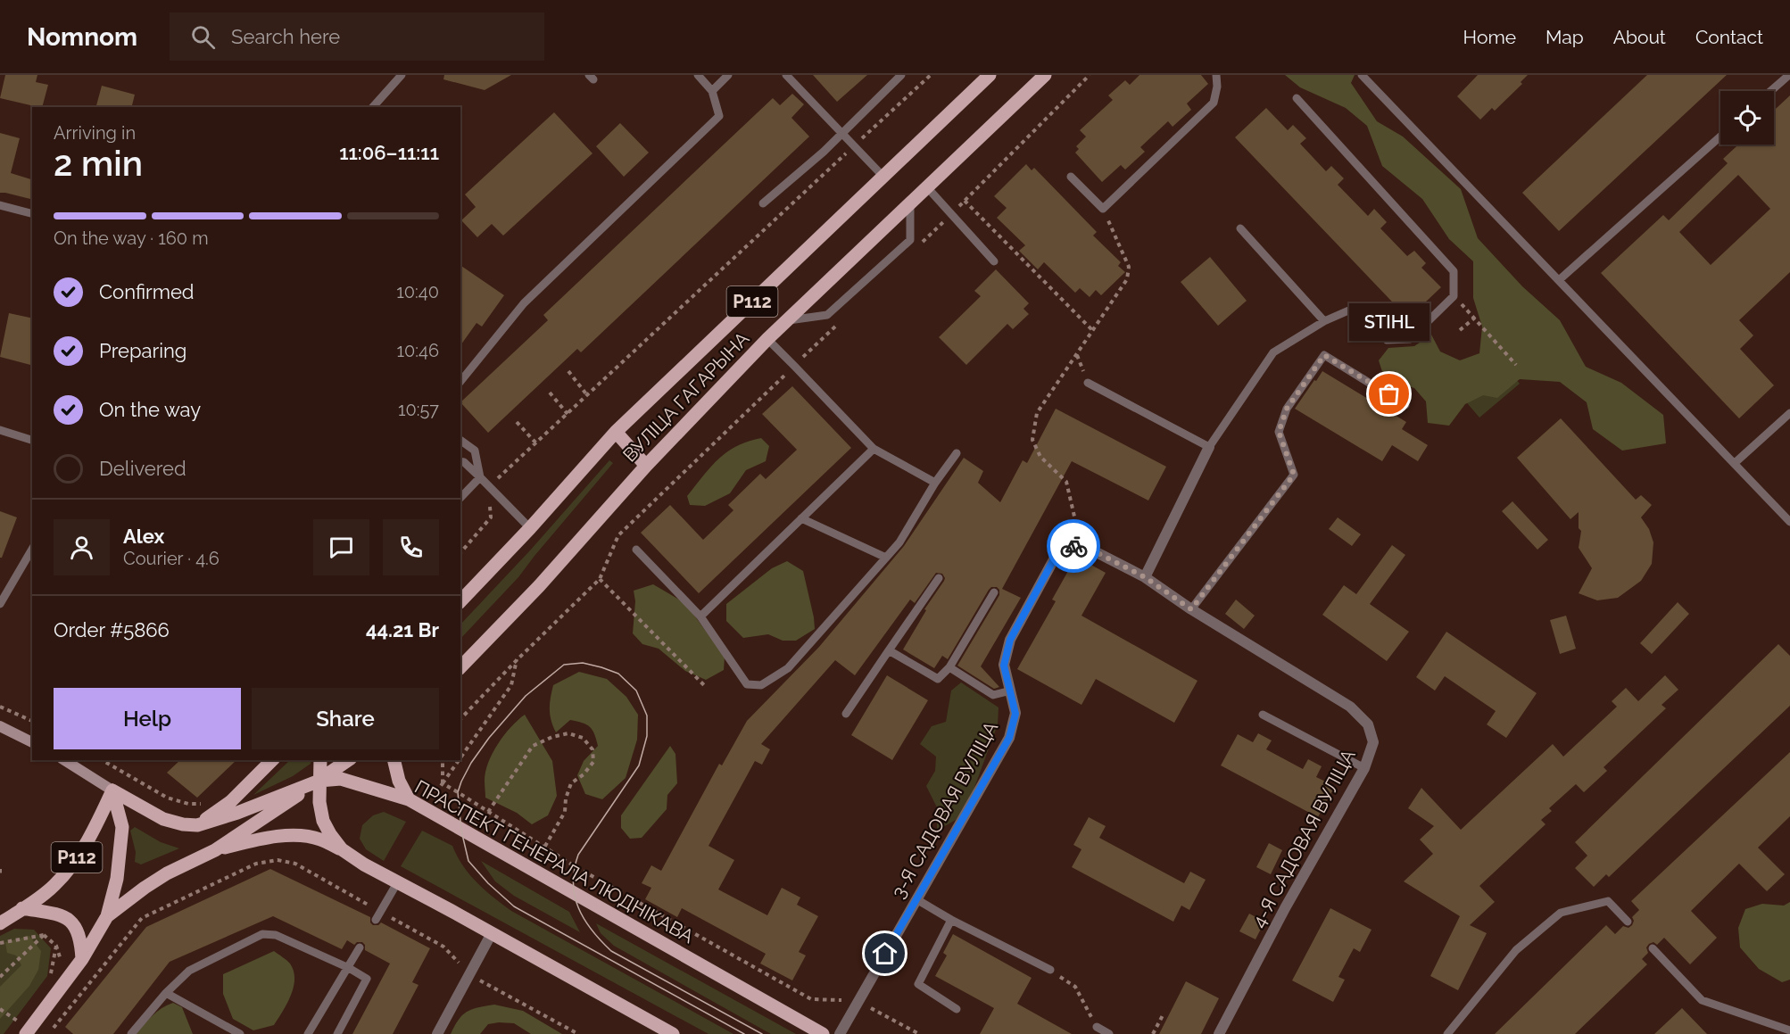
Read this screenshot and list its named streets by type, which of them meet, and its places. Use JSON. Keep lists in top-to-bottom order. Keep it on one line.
{"streets":{"main road":["Р112","ВУЛІЦА ГАГАРЫНА","ПРАСПЕКТ ГЕНЕРАЛА ЛЮДНІКАВА"],"street":["3-Я САДОВАЯ ВУЛІЦА","4-Я САДОВАЯ ВУЛІЦА"]},"crossings":[["3-Я САДОВАЯ ВУЛІЦА","4-Я САДОВАЯ ВУЛІЦА"]],"places":["STIHL"],"page":{"header":"Nomnom","search":"Search here","nav":["Home","Map","About","Contact"],"heading":["2 min","Arriving in","11:06–11:11"],"panel":["Alex","Courier · 4.6","Order #5866","44.21 Br"],"bar":"On the way · 160 m","list":[["Confirmed","10:40"],["Preparing","10:46"],["On the way","10:57"],"Delivered"],"bubble":"STIHL","buttons":["Help","Share"]}}
